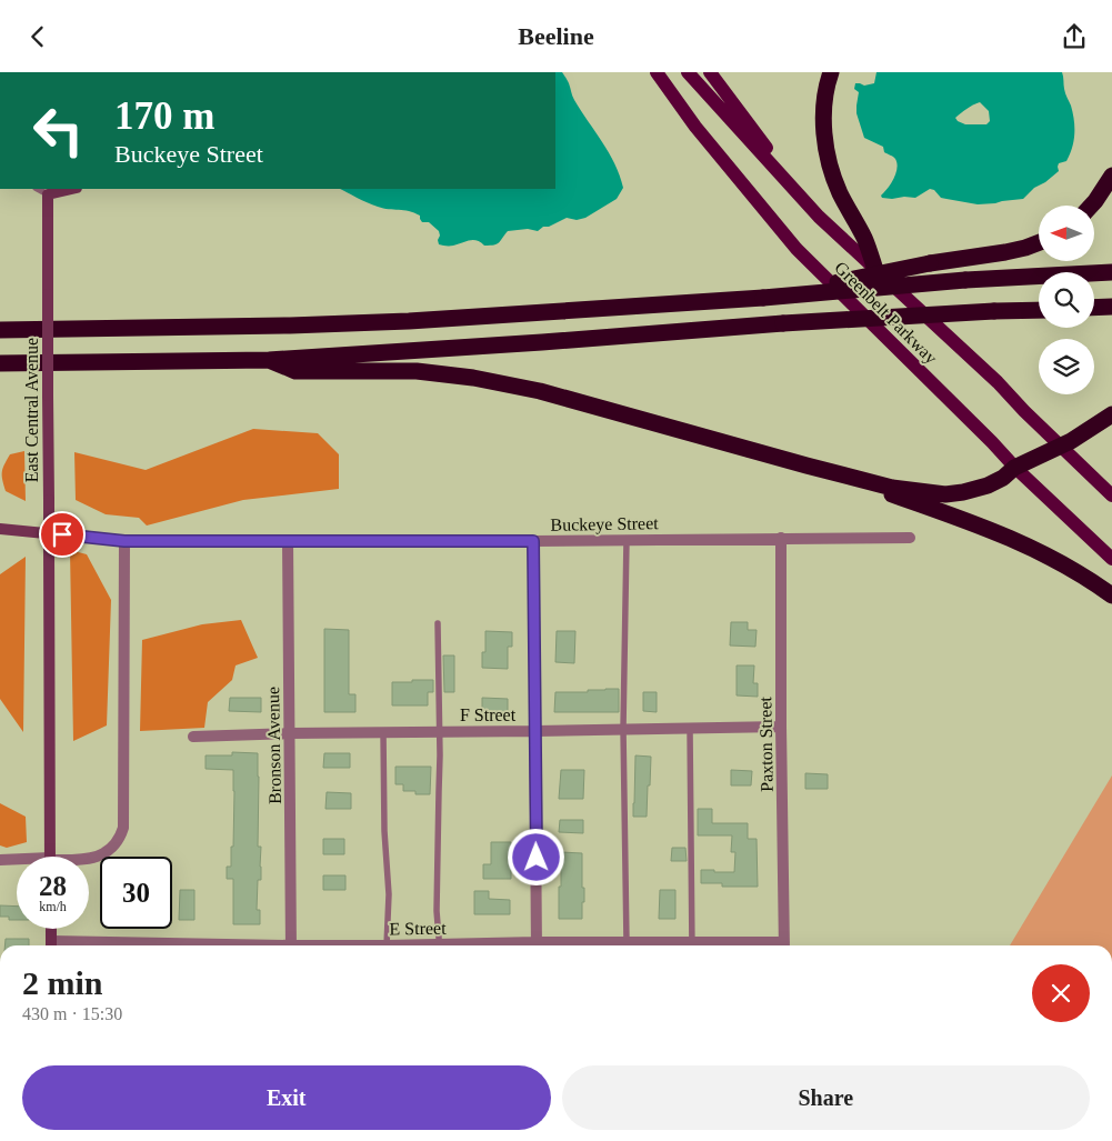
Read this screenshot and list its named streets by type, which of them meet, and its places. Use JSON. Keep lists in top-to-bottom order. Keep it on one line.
{"streets":{"main road":["Greenbelt Parkway"],"street":["East Central Avenue","Buckeye Street","F Street","Paxton Street","Bronson Avenue"]},"crossings":[["Buckeye Street","Paxton Street"],["Buckeye Street","Bronson Avenue"],["F Street","Paxton Street"],["F Street","Bronson Avenue"]],"north":"left","page":{"header":"Beeline","turn":["170 m","Buckeye Street"],"speed":"28 km/h","limit":"30","heading":["2 min","430 m · 15:30"],"buttons":["Exit","Share"]}}
